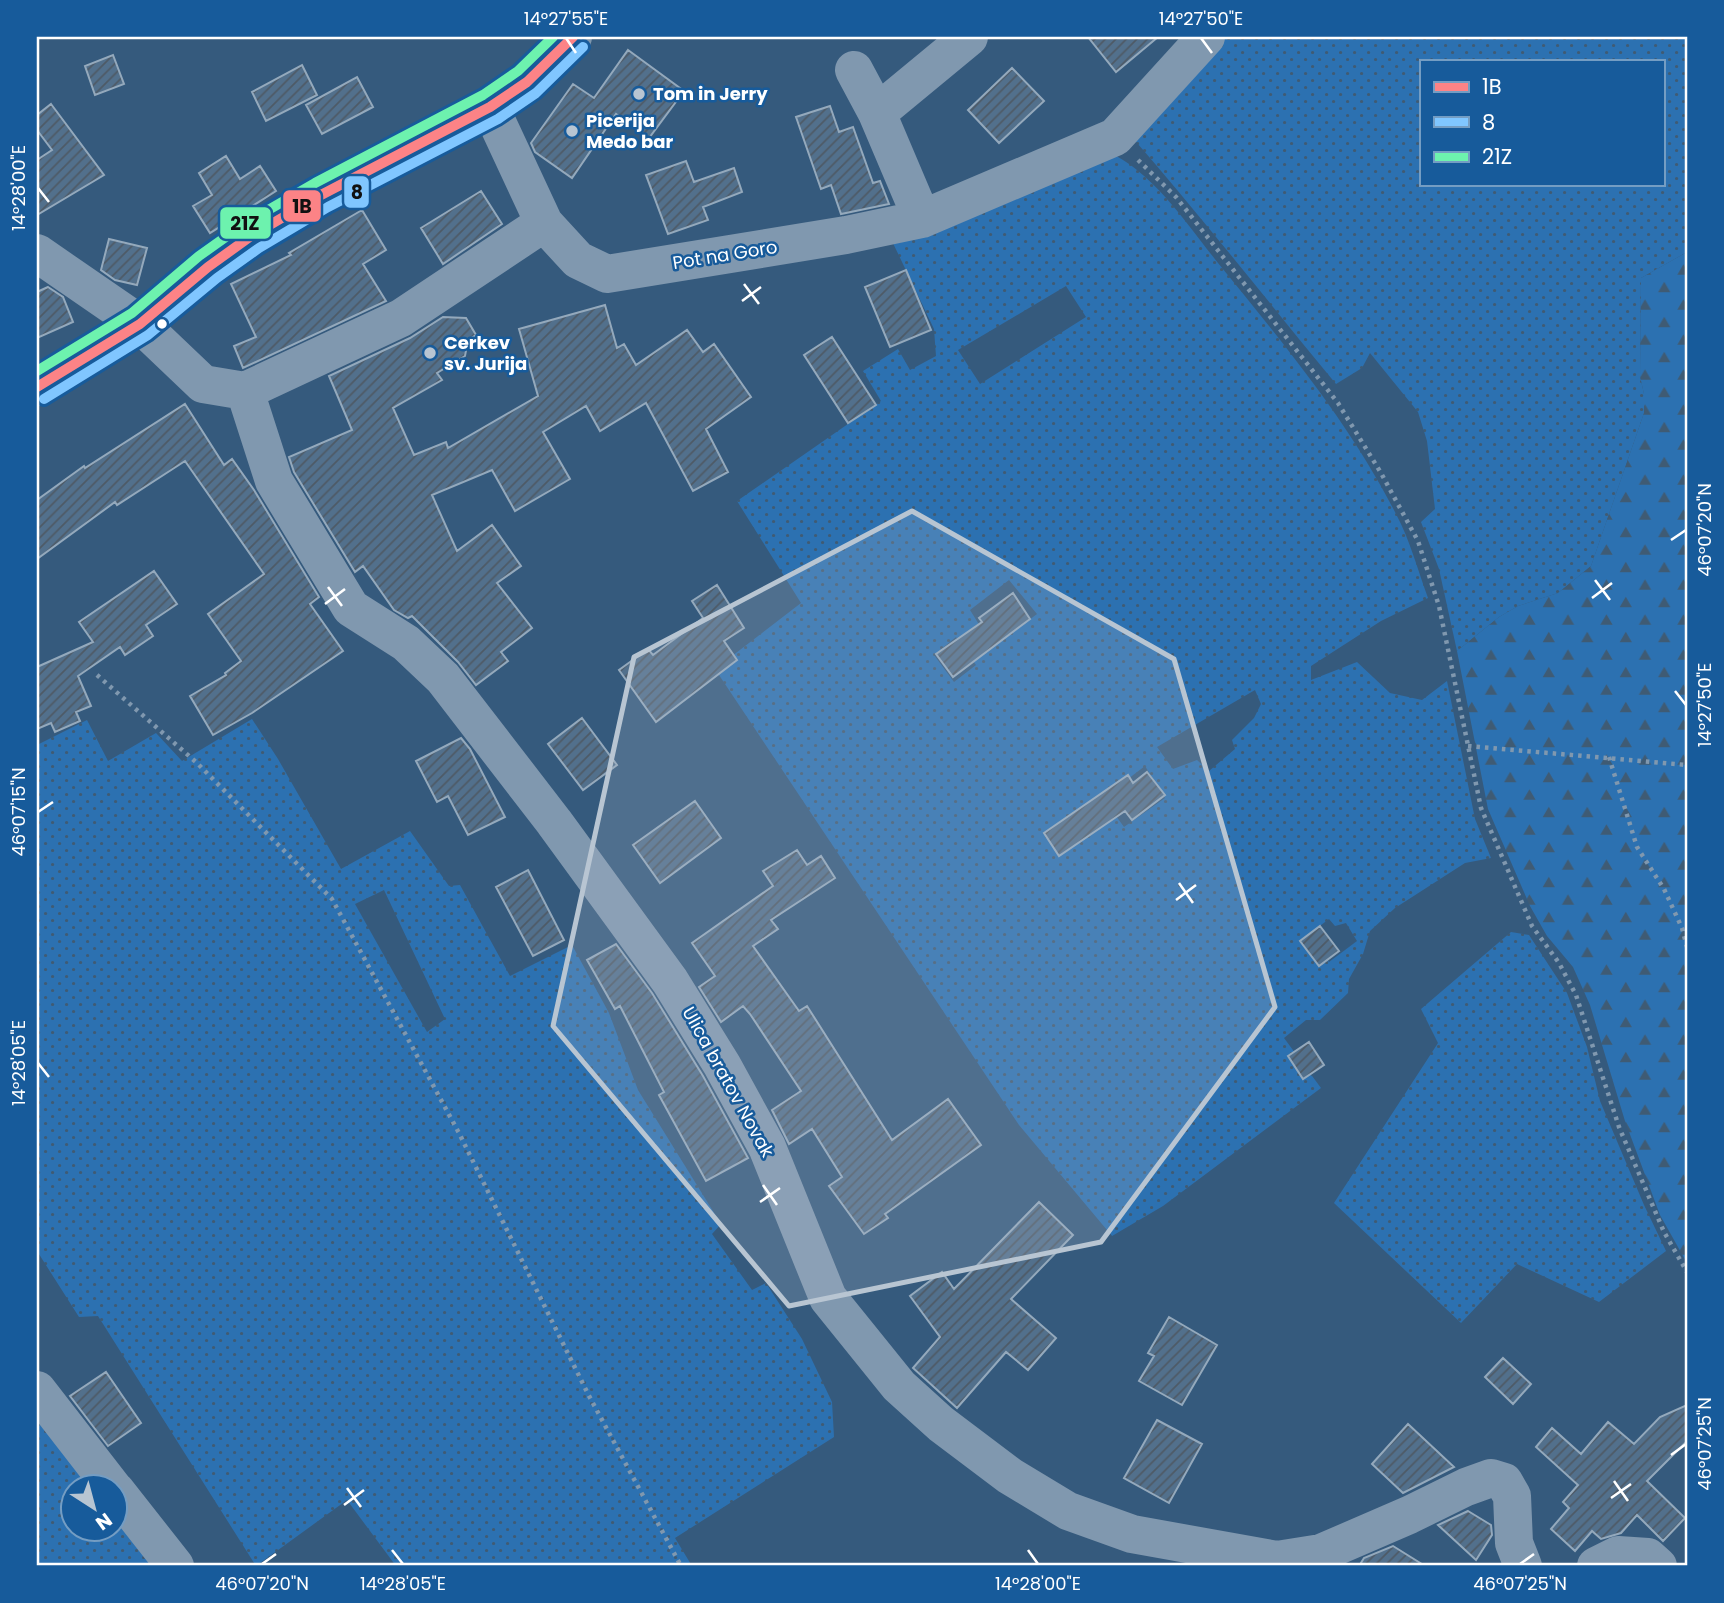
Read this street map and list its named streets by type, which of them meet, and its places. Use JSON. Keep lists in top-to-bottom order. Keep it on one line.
{"streets":{"street":["Pot na Goro","Ulica bratov Novak"]},"places":["Tom in Jerry","Picerija Medo bar","Cerkev sv. Jurija"],"lines":["transit line 1B","transit line 21Z","transit line 8"],"legend":["1B","8","21Z"],"north":"bottom right","coordinates":["14°27'55\"E","14°27'50\"E","14°28'00\"E","46°07'20\"N","46°07'15\"N","14°28'05\"E","46°07'25\"N"]}
